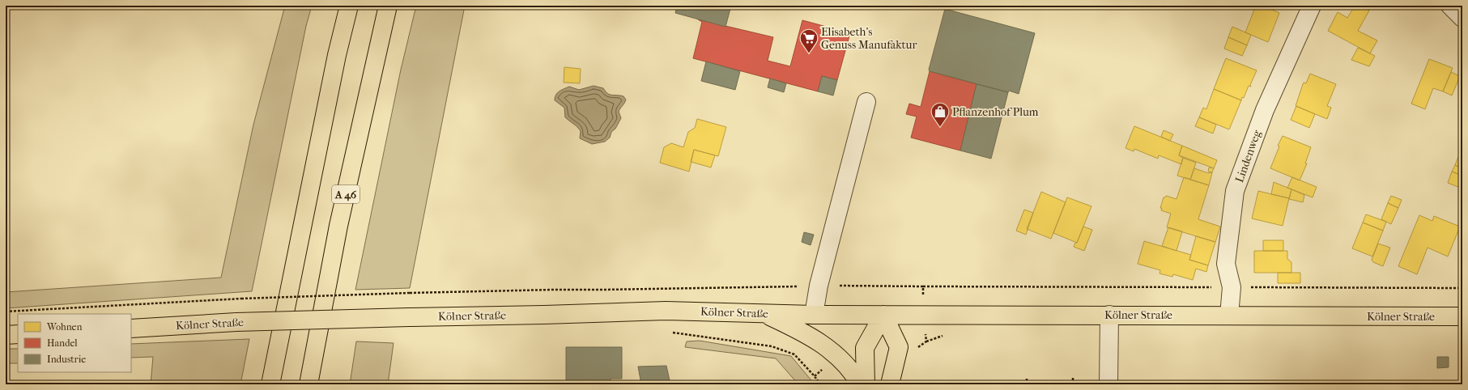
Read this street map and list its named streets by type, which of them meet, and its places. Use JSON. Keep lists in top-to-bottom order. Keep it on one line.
{"streets":{"main road":["A 46","Kölner Straße"],"street":["Lindenweg"]},"crossings":[["Lindenweg","Kölner Straße"]],"places":{"supermarket":["Elisabeth’s Genuss Manufaktur"],"shop":["Pflanzenhof Plum"]},"legend":["Wohnen","Handel","Industrie"]}
